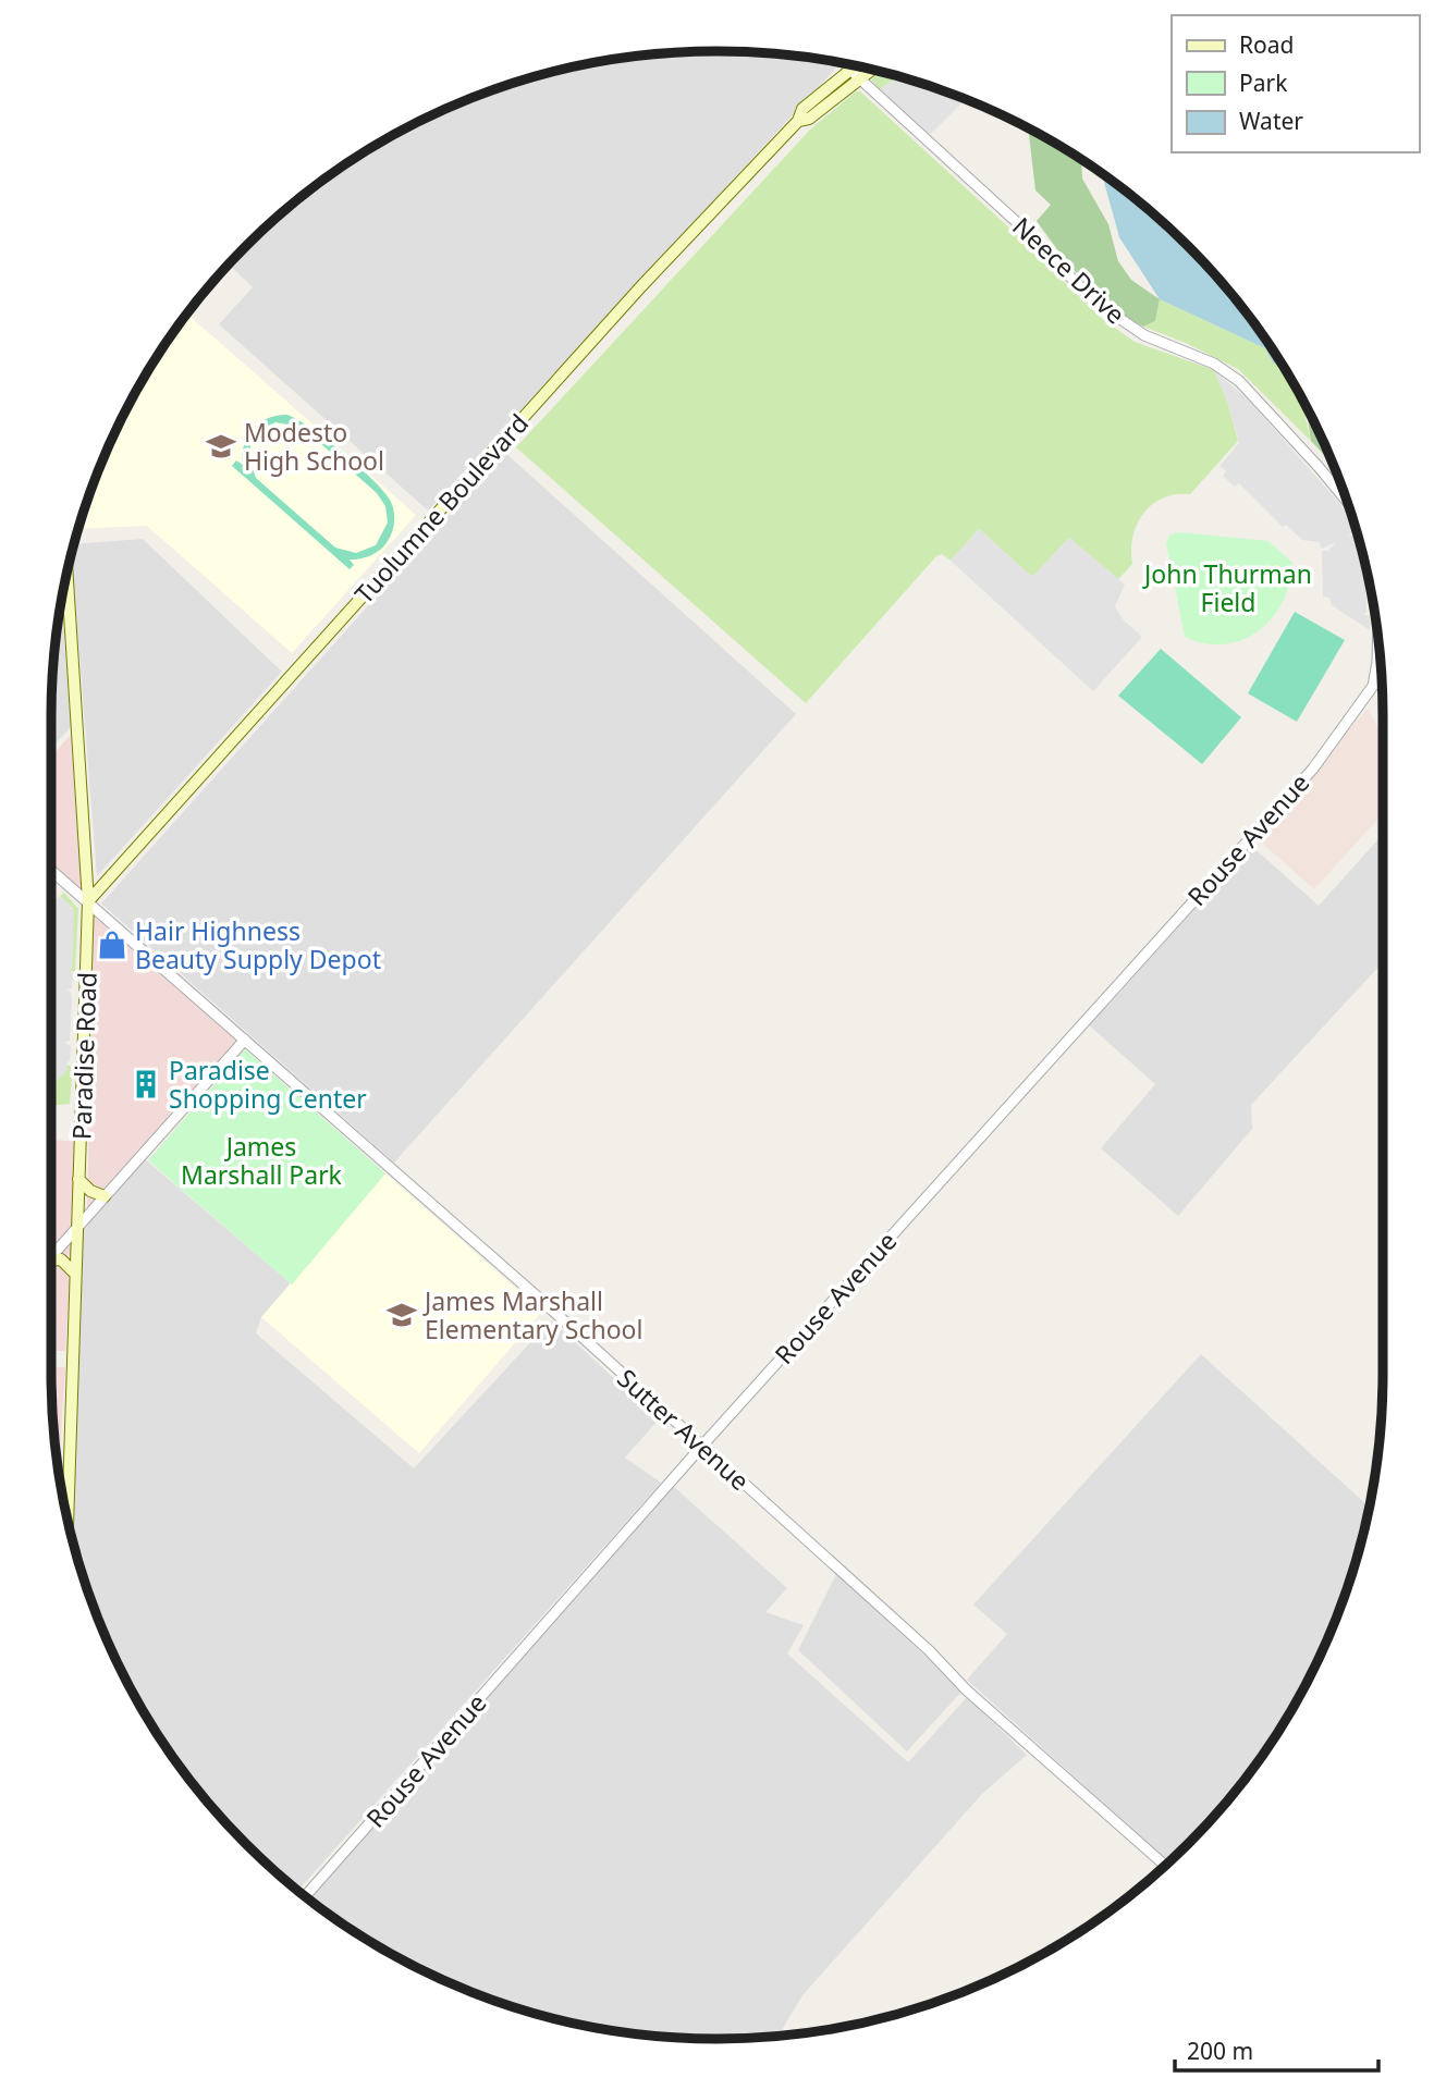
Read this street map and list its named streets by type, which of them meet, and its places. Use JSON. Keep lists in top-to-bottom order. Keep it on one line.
{"streets":{"main road":["Tuolumne Boulevard","Paradise Road"],"street":["Neece Drive","Rouse Avenue","Sutter Avenue"]},"crossings":[["Neece Drive","Tuolumne Boulevard"],["Tuolumne Boulevard","Paradise Road"],["Tuolumne Boulevard","Sutter Avenue"],["Rouse Avenue","Sutter Avenue"],["Paradise Road","Sutter Avenue"]],"parks":["John Thurman Field","James Marshall Park"],"places":{"school or university":["Modesto High School","James Marshall Elementary School"],"shop":["Hair Highness Beauty Supply Depot"],"building":["Paradise Shopping Center"]},"legend":["Road","Park","Water"],"scale_bar":"200 m"}
